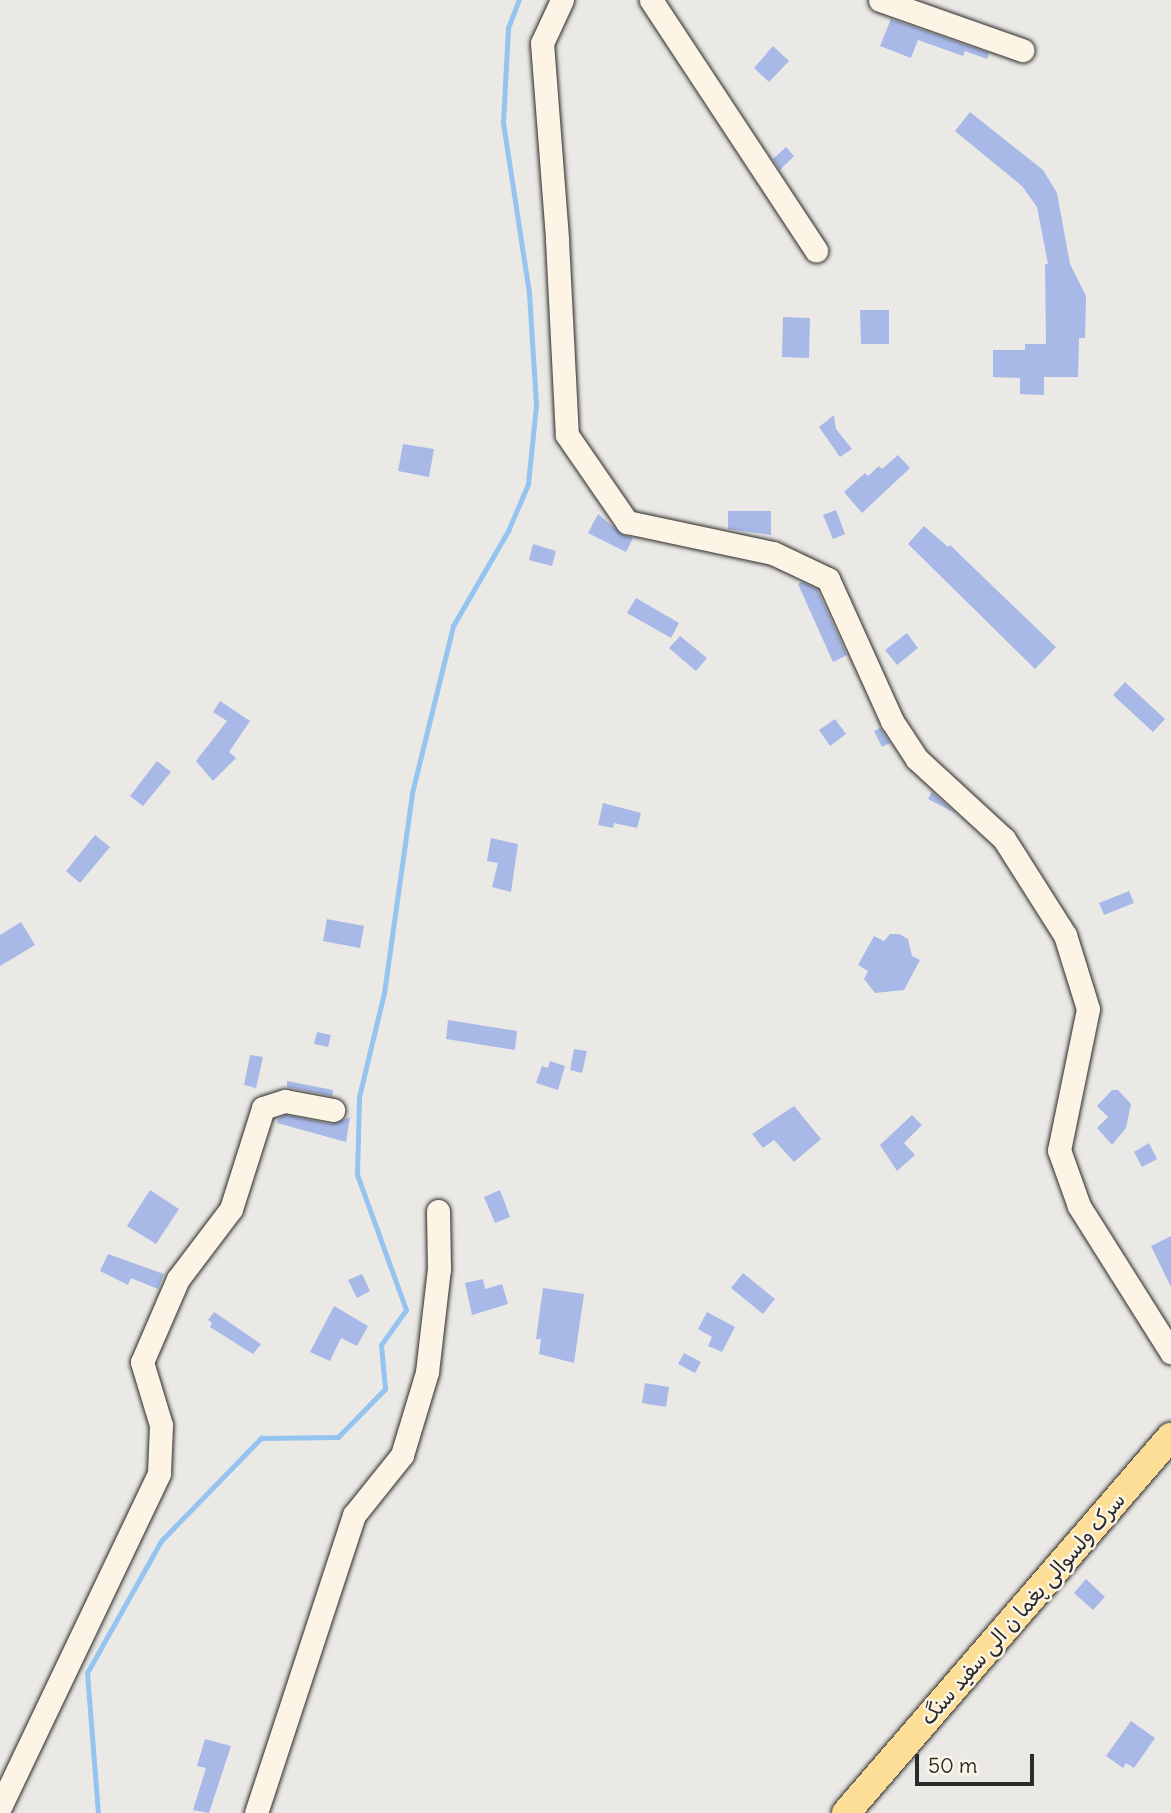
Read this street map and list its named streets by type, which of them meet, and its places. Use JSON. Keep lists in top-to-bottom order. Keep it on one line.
{"streets":{"main road":["سرک ولسوالی پغما ن الی سفید سنگ"]},"scale_bar":"50 m"}
